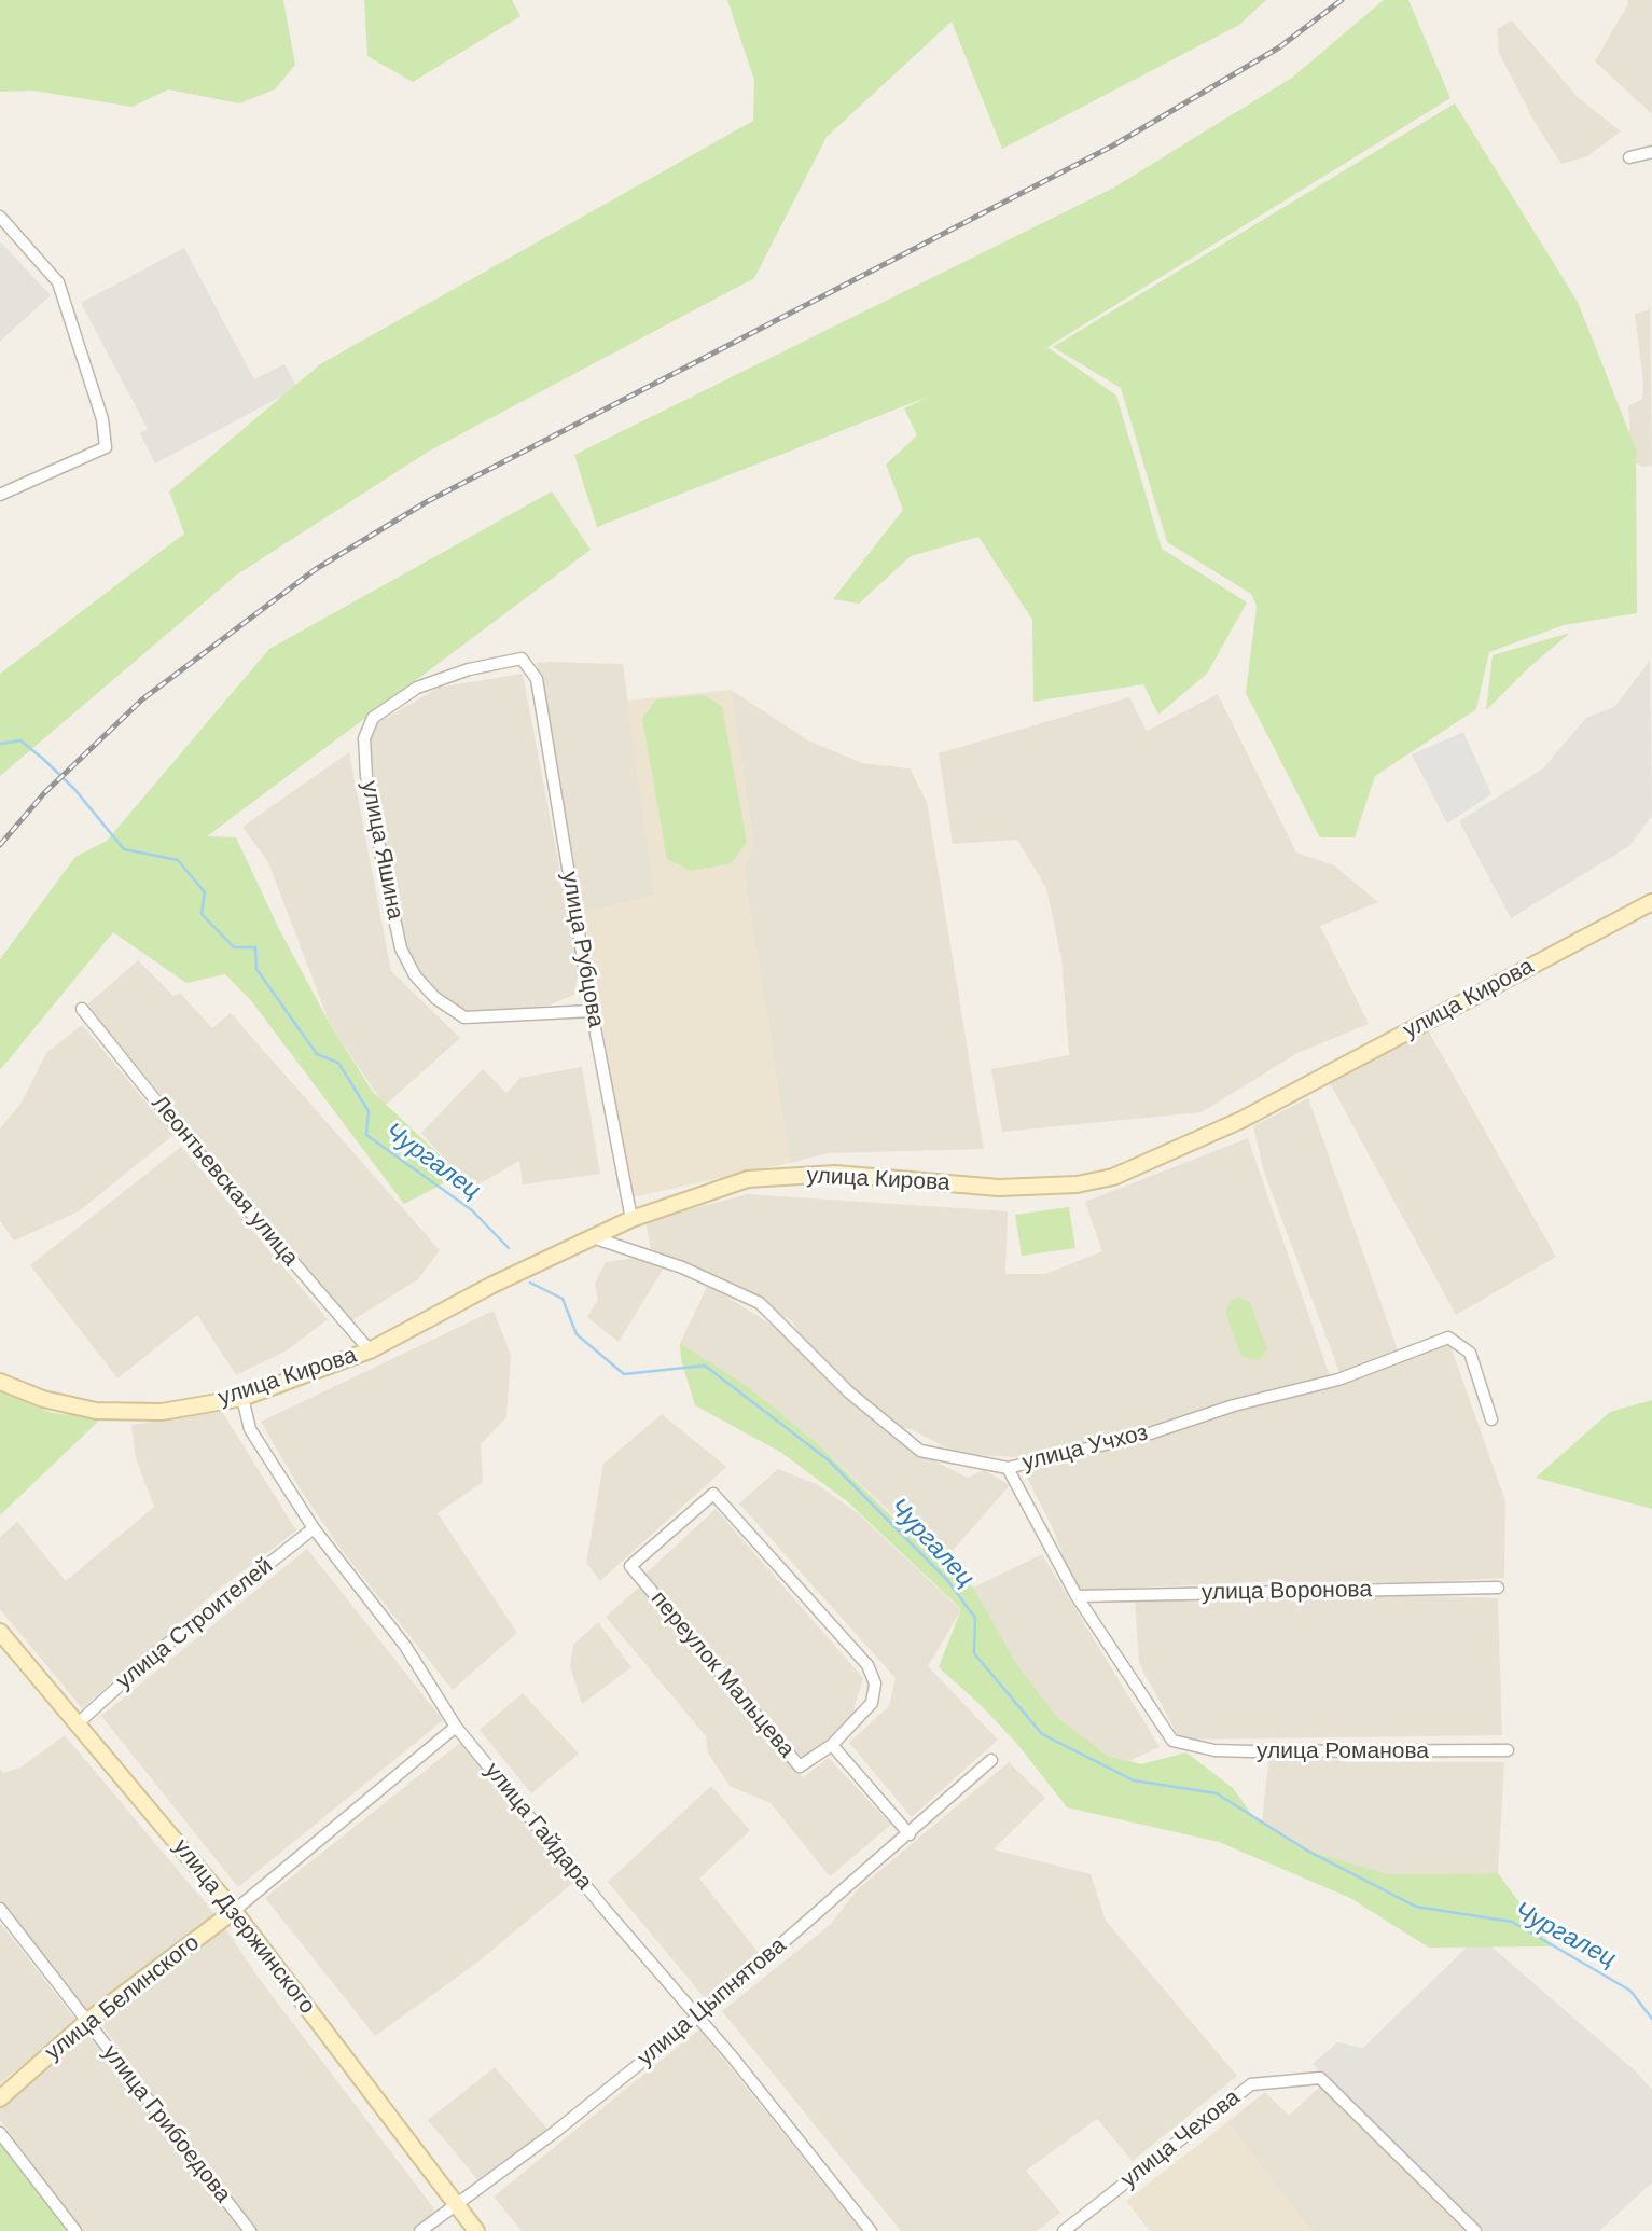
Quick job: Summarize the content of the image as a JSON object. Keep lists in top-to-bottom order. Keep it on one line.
{"streets":{"main road":["улица Кирова","улица Дзержинского","улица Белинского"],"street":["улица Яшина","улица Рубцова","Леонтьевская улица","улица Учхоз","улица Воронова","улица Строителей","переулок Мальцева","улица Романова","улица Гайдара","улица Цыпнятова","улица Грибоедова","улица Чехова"]},"crossings":[["улица Яшина","улица Рубцова"],["улица Рубцова","улица Кирова"],["улица Кирова","Леонтьевская улица"],["улица Кирова","улица Учхоз"],["улица Кирова","улица Гайдара"],["улица Воронова","улица Романова"],["улица Строителей","улица Гайдара"],["улица Строителей","улица Дзержинского"],["переулок Мальцева","улица Цыпнятова"],["улица Гайдара","улица Белинского"],["улица Гайдара","улица Цыпнятова"],["улица Дзержинского","улица Белинского"],["улица Дзержинского","улица Цыпнятова"],["улица Белинского","улица Грибоедова"]],"water":["Чургалец"]}
